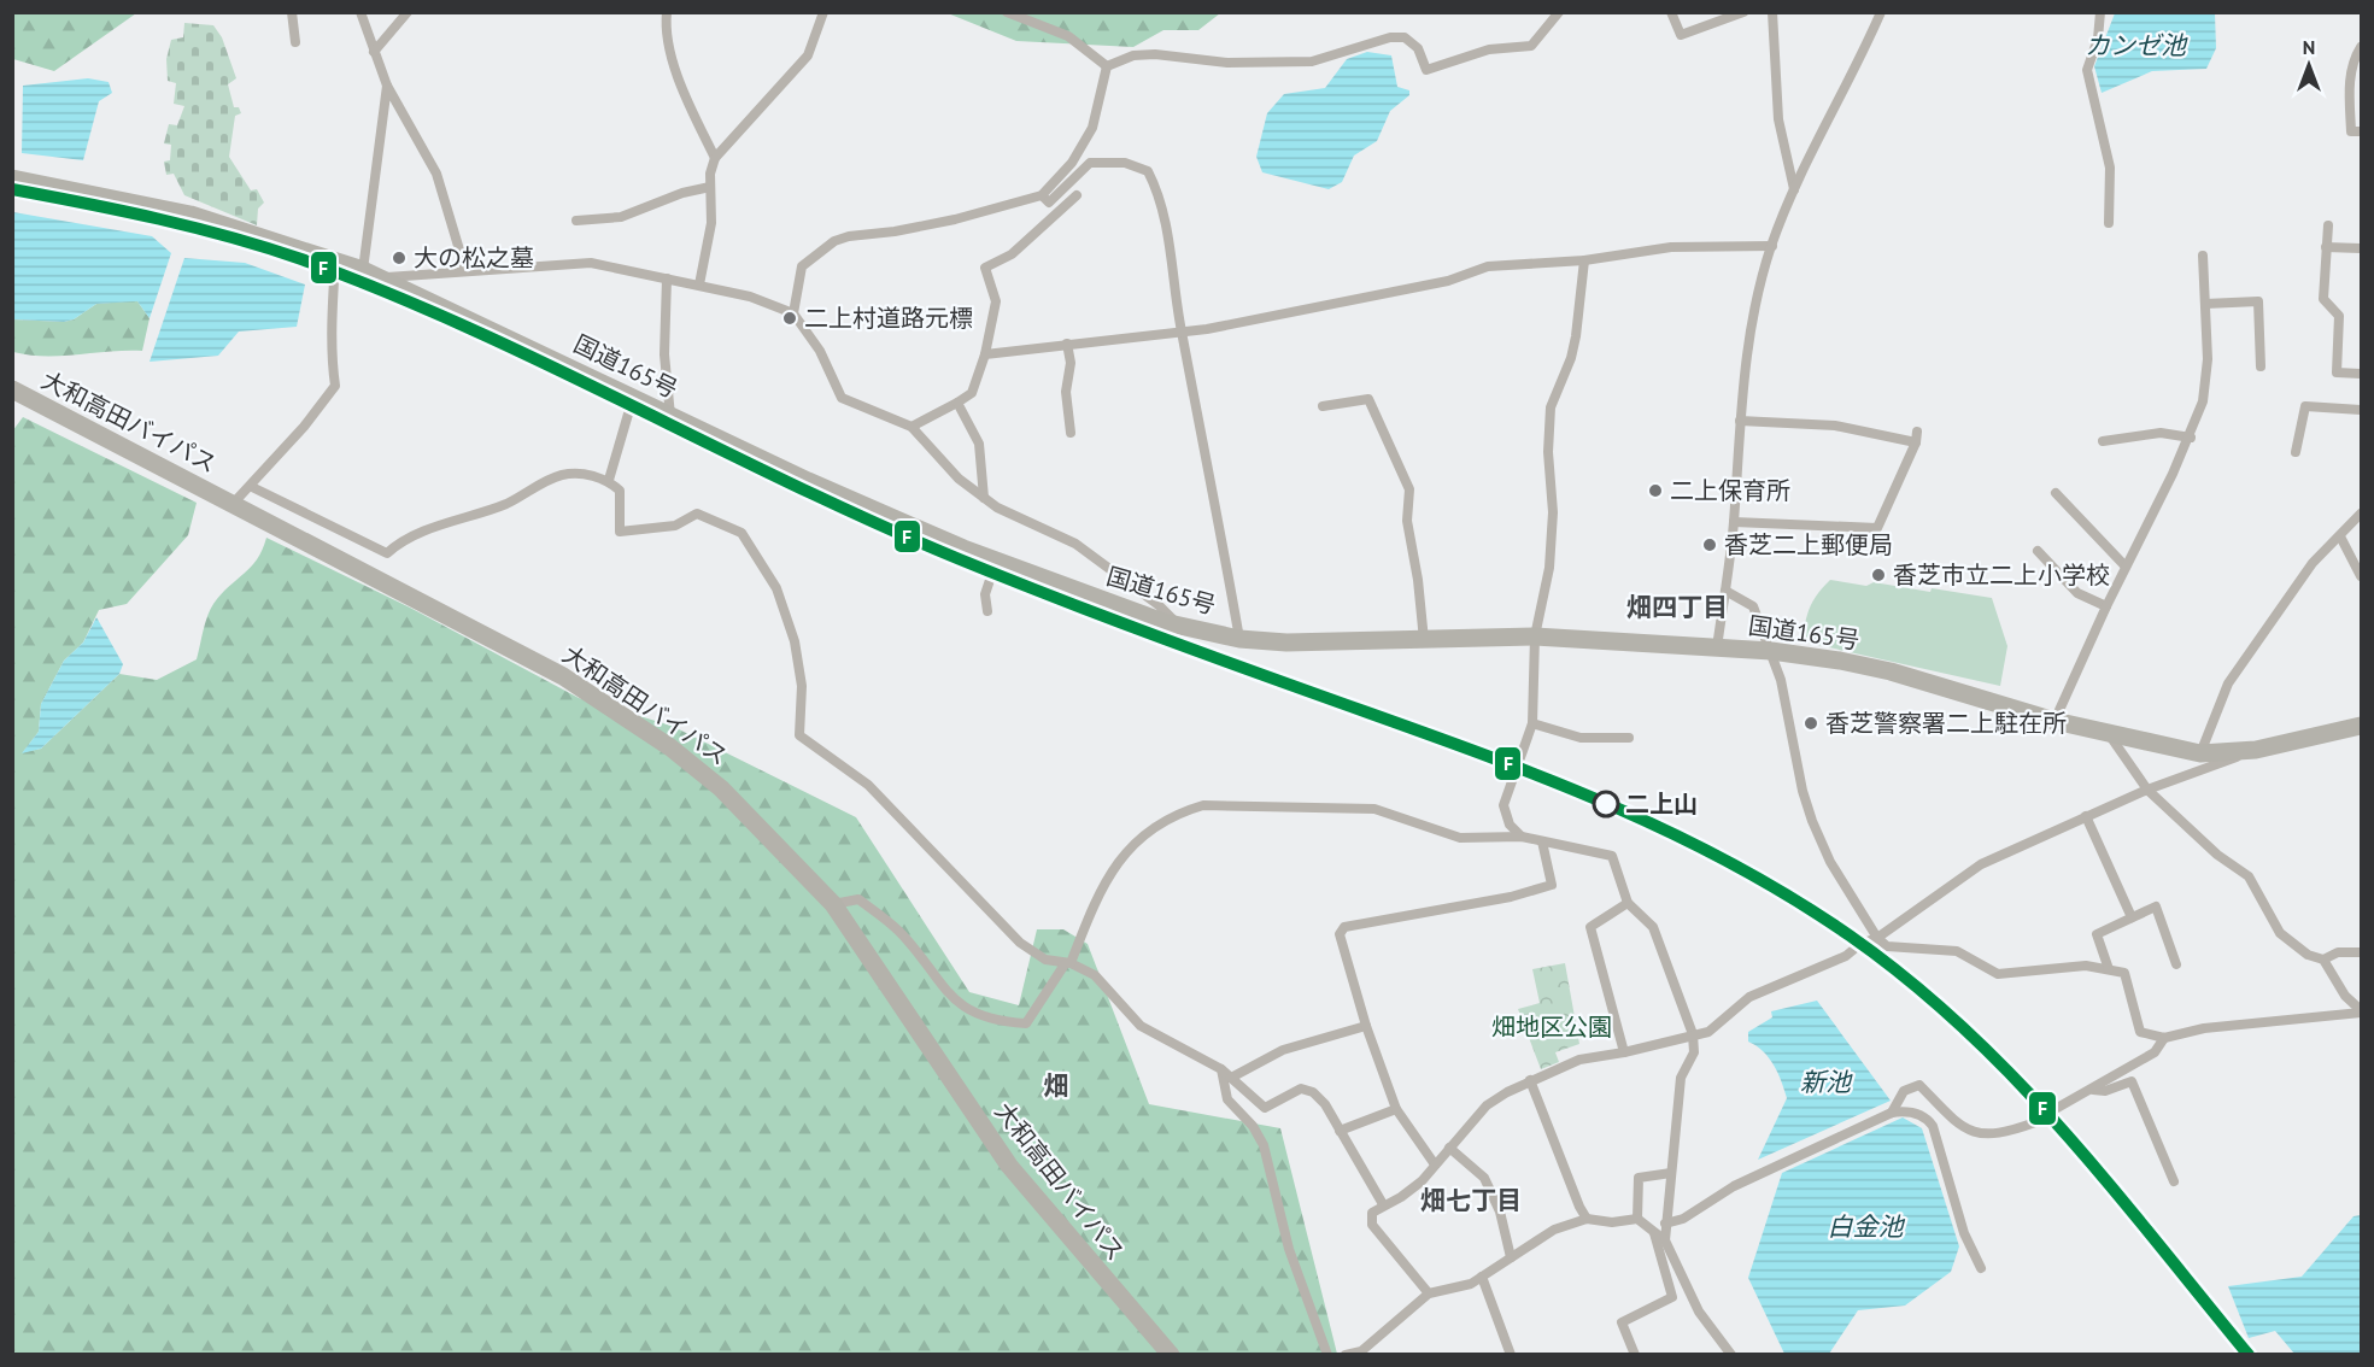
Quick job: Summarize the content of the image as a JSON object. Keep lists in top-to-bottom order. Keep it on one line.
{"streets":{"highway":["国道165号","大和高田バイパス"]},"districts":["畑四丁目","畑","畑七丁目"],"water":["カンゼ池","新池","白金池"],"parks":["畑地区公園"],"places":["大の松之墓","二上村道路元標","二上保育所","香芝二上郵便局","香芝市立二上小学校","香芝警察署二上駐在所","二上山"],"lines":["transit line F"],"north":"top"}
